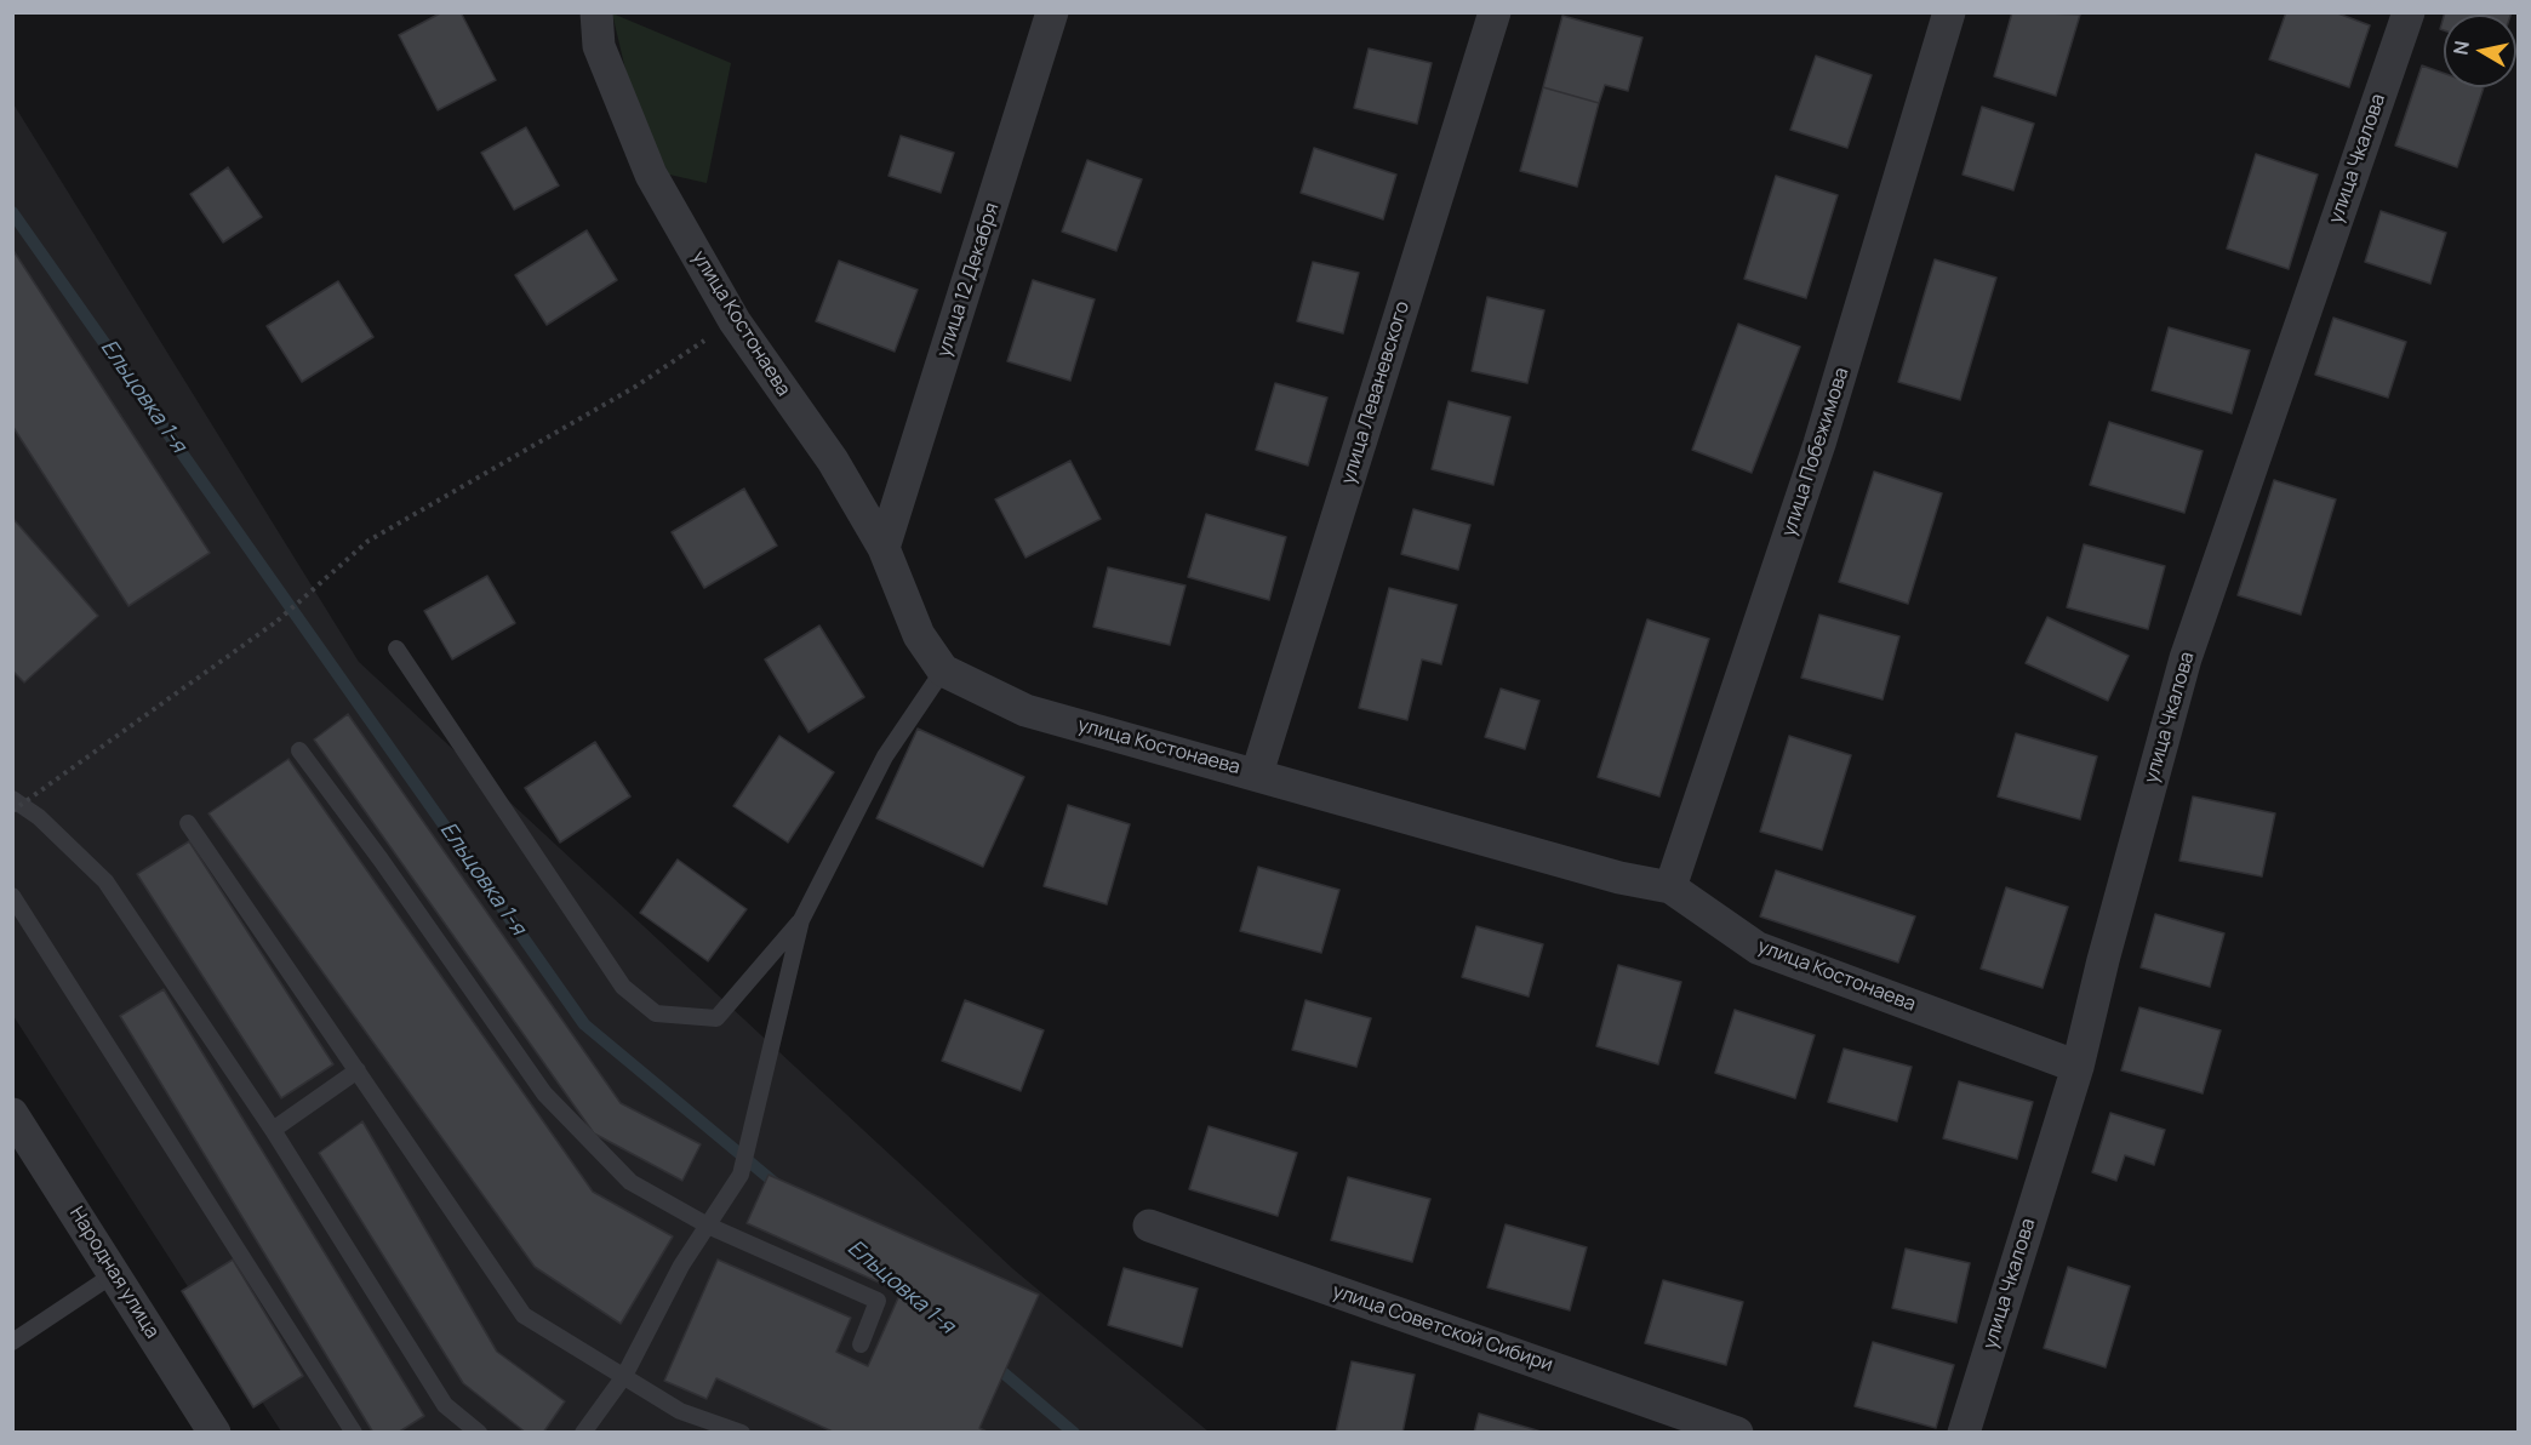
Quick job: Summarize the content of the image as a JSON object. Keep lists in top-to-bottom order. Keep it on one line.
{"streets":{"street":["улица Чкалова","улица 12 Декабря","улица Костонаева","улица Леваневского","улица Побежимова","Народная улица","улица Советской Сибири"]},"crossings":[["улица Чкалова","улица Костонаева"],["улица 12 Декабря","улица Костонаева"],["улица Костонаева","улица Леваневского"],["улица Костонаева","улица Побежимова"]],"water":["Ельцовка 1-я"],"north":"left"}
